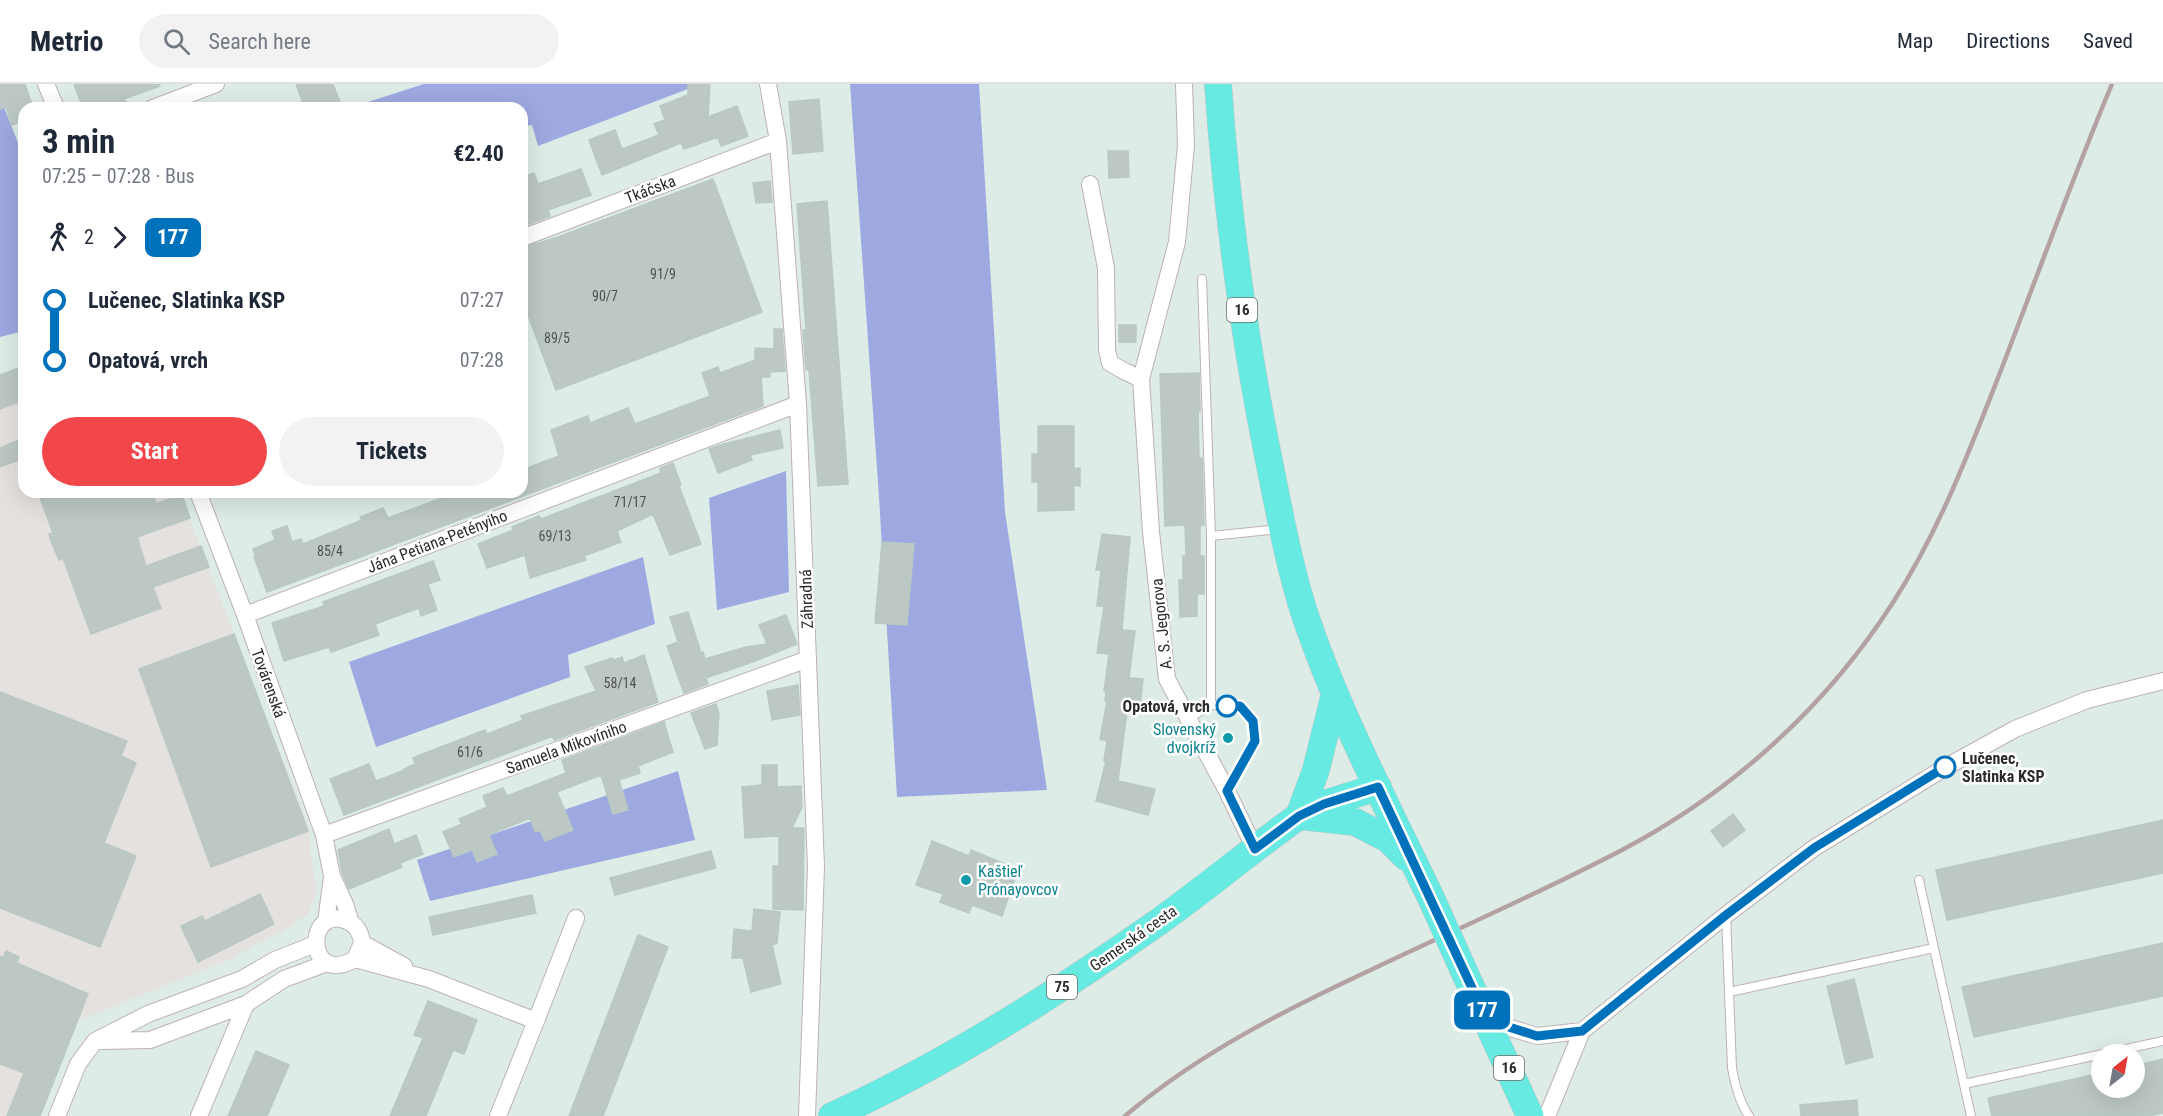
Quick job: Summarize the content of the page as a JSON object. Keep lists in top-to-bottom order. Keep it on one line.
{"streets":{"main road":["16","Gemerská cesta","75"],"street":["Tkáčska","Jána Petiana-Petényiho","Záhradná","A. S. Jegorova","Továrenská","Samuela Mikovíniho"]},"crossings":[["Tkáčska","Záhradná"],["16","75"],["Jána Petiana-Petényiho","Záhradná"],["Jána Petiana-Petényiho","Továrenská"],["Záhradná","Samuela Mikovíniho"],["A. S. Jegorova","Gemerská cesta"],["Továrenská","Samuela Mikovíniho"],["Gemerská cesta","75"]],"places":["Opatová, vrch","Slovenský dvojkríž","Lučenec, Slatinka KSP","Kaštieľ Prónayovcov"],"lines":["bus line 177"],"house_numbers":["91/9","90/7","89/5","71/17","69/13","85/4","58/14","61/6"],"north":"top right","page":{"header":"Metrio","search":"Search here","nav":["Map","Directions","Saved"],"on_map":"177","heading":["3 min","07:25 – 07:28 · Bus","€2.40"],"legs":["2","177"],"list":[{"name":"Lučenec, Slatinka KSP","value":"07:27"},{"name":"Opatová, vrch","value":"07:28"}],"buttons":["Start","Tickets"]}}
